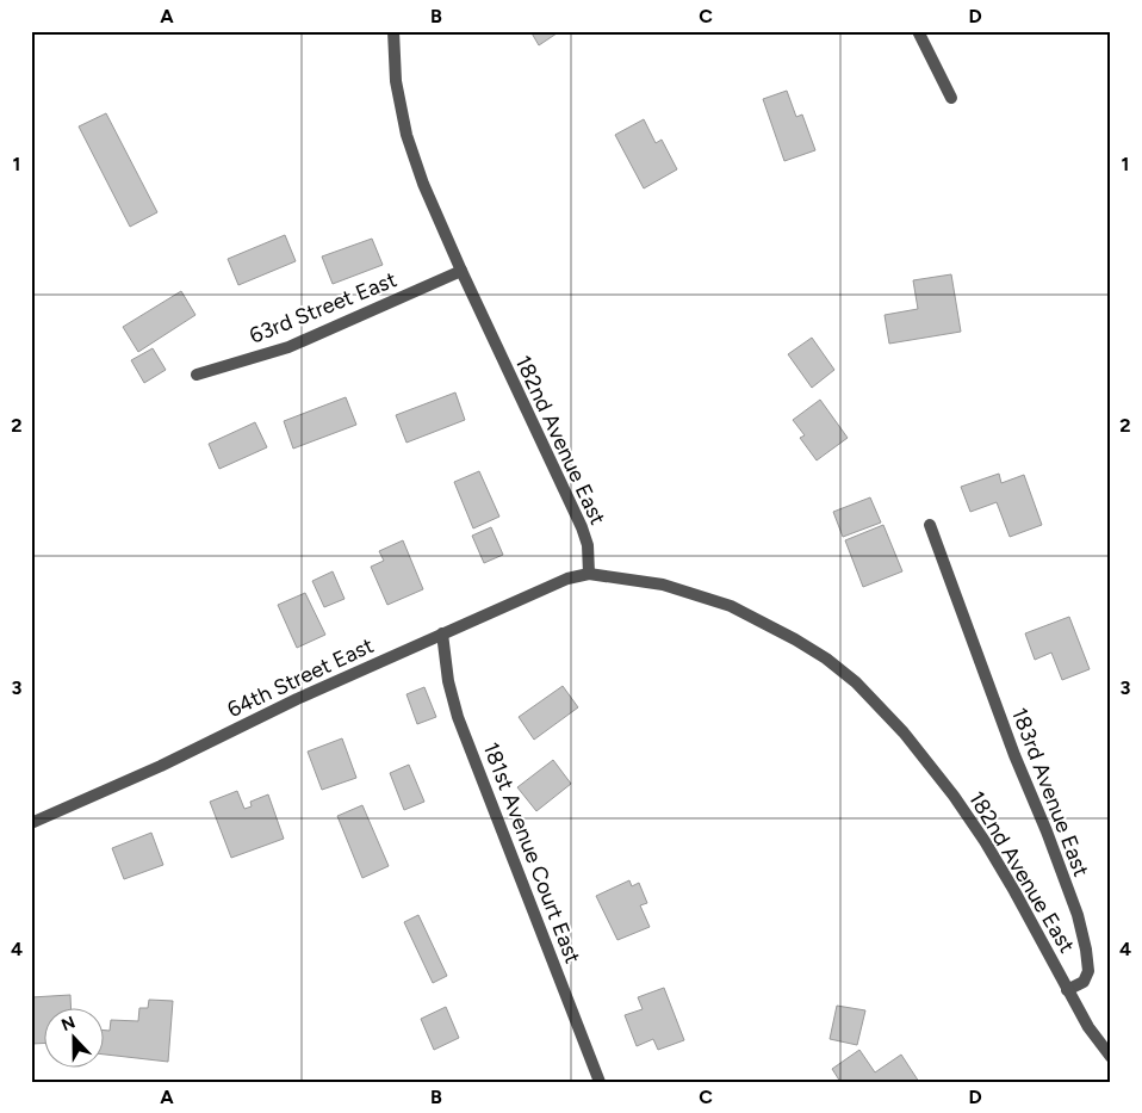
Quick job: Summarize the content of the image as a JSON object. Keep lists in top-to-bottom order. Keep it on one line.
{"streets":{"street":["63rd Street East","182nd Avenue East","64th Street East","183rd Avenue East","181st Avenue Court East"]},"crossings":[["63rd Street East","182nd Avenue East"],["182nd Avenue East","64th Street East"],["182nd Avenue East","183rd Avenue East"],["64th Street East","181st Avenue Court East"]],"north":"top","grid":{"columns":["A","B","C","D"],"rows":["1","2","3","4"]}}
